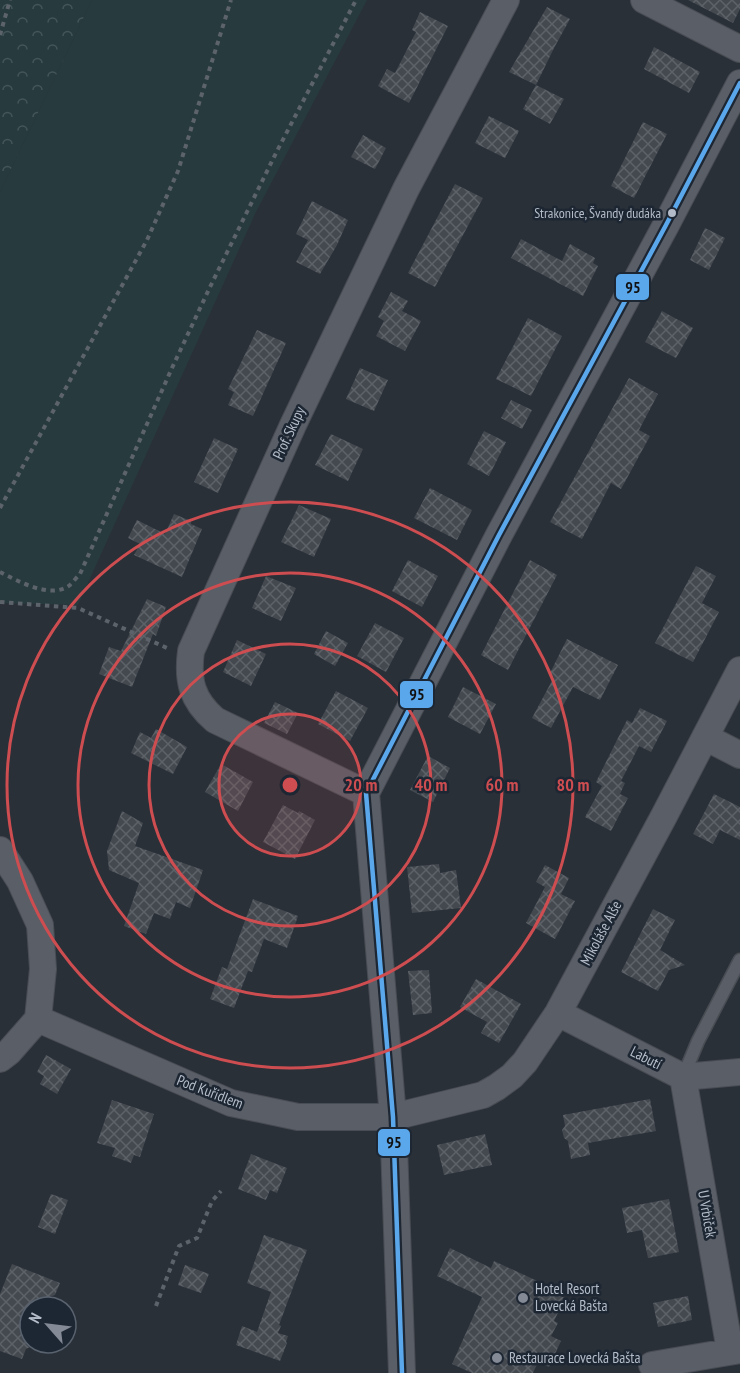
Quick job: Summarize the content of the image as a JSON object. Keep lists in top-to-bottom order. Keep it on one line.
{"streets":{"street":["Prof. Skupy","Mikoláše Alše","Labutí","Pod Kuřidlem","U Vrbiček"]},"crossings":[["Mikoláše Alše","Labutí"],["Mikoláše Alše","Pod Kuřidlem"],["Labutí","U Vrbiček"]],"places":["Strakonice, Švandy dudáka","Hotel Resort Lovecká Bašta","Restaurace Lovecká Bašta"],"lines":["transit line 95"],"north":"top left","rings":["20 m","40 m","60 m","80 m"]}
